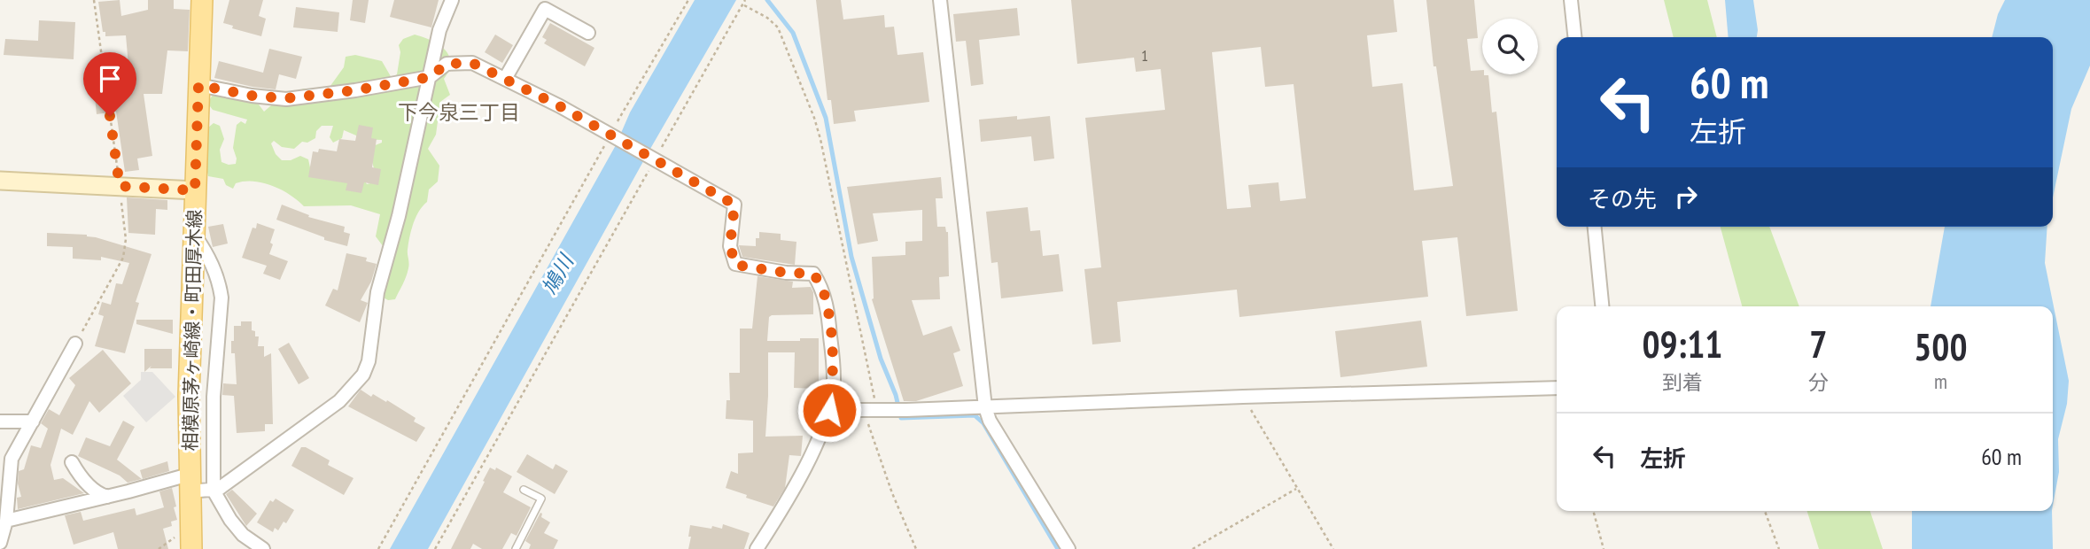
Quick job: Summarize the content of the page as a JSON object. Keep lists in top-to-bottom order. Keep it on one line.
{"streets":{"main road":["相模原茅ヶ崎線・町田厚木線"]},"districts":["下今泉三丁目"],"water":["鳩川"],"house_numbers":["1"],"page":{"turn":["60 m","左折"],"then":"その先","eta":["09:11","到着","7","分","500","m"],"list":[{"name":"左折","value":"60 m"}]}}
